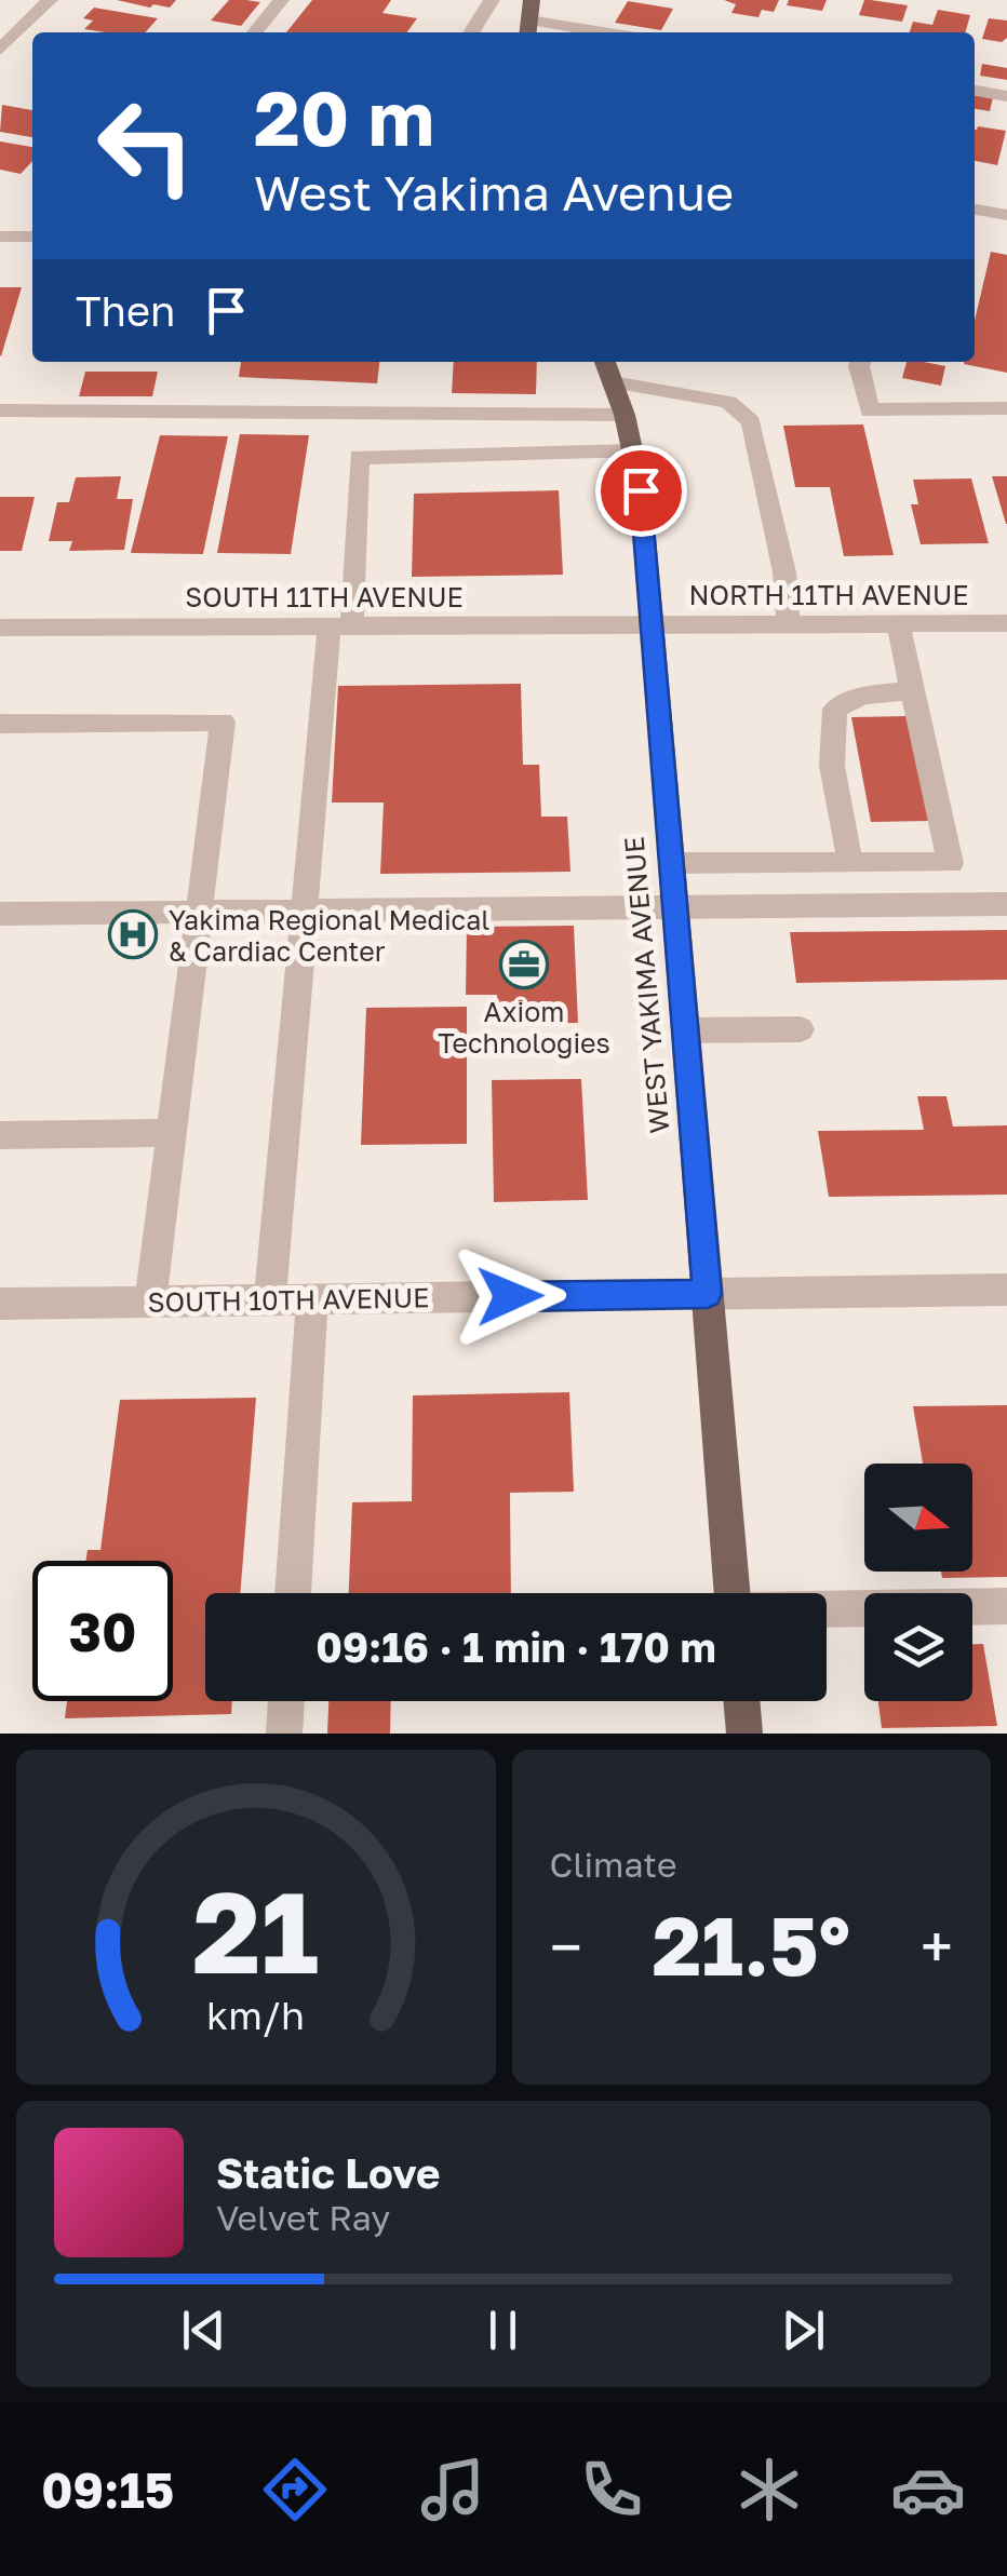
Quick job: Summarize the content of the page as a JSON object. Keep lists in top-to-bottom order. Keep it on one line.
{"streets":{"main road":["WEST YAKIMA AVENUE"],"street":["NORTH 11TH AVENUE","SOUTH 11TH AVENUE","SOUTH 10TH AVENUE"]},"crossings":[["NORTH 11TH AVENUE","SOUTH 11TH AVENUE"],["NORTH 11TH AVENUE","WEST YAKIMA AVENUE"],["SOUTH 11TH AVENUE","WEST YAKIMA AVENUE"],["WEST YAKIMA AVENUE","SOUTH 10TH AVENUE"]],"places":{"hospital":["Yakima Regional Medical & Cardiac Center"],"office":["Axiom Technologies"]},"north":"right","page":{"turn":["20 m","West Yakima Avenue"],"then":"Then","limit":"30","trip":"09:16 · 1 min · 170 m","tile":"Climate","heat":["−","21.5°","+"],"song":["Static Love","Velvet Ray"],"tabs":"09:15","gauge":["21","km/h"]}}
